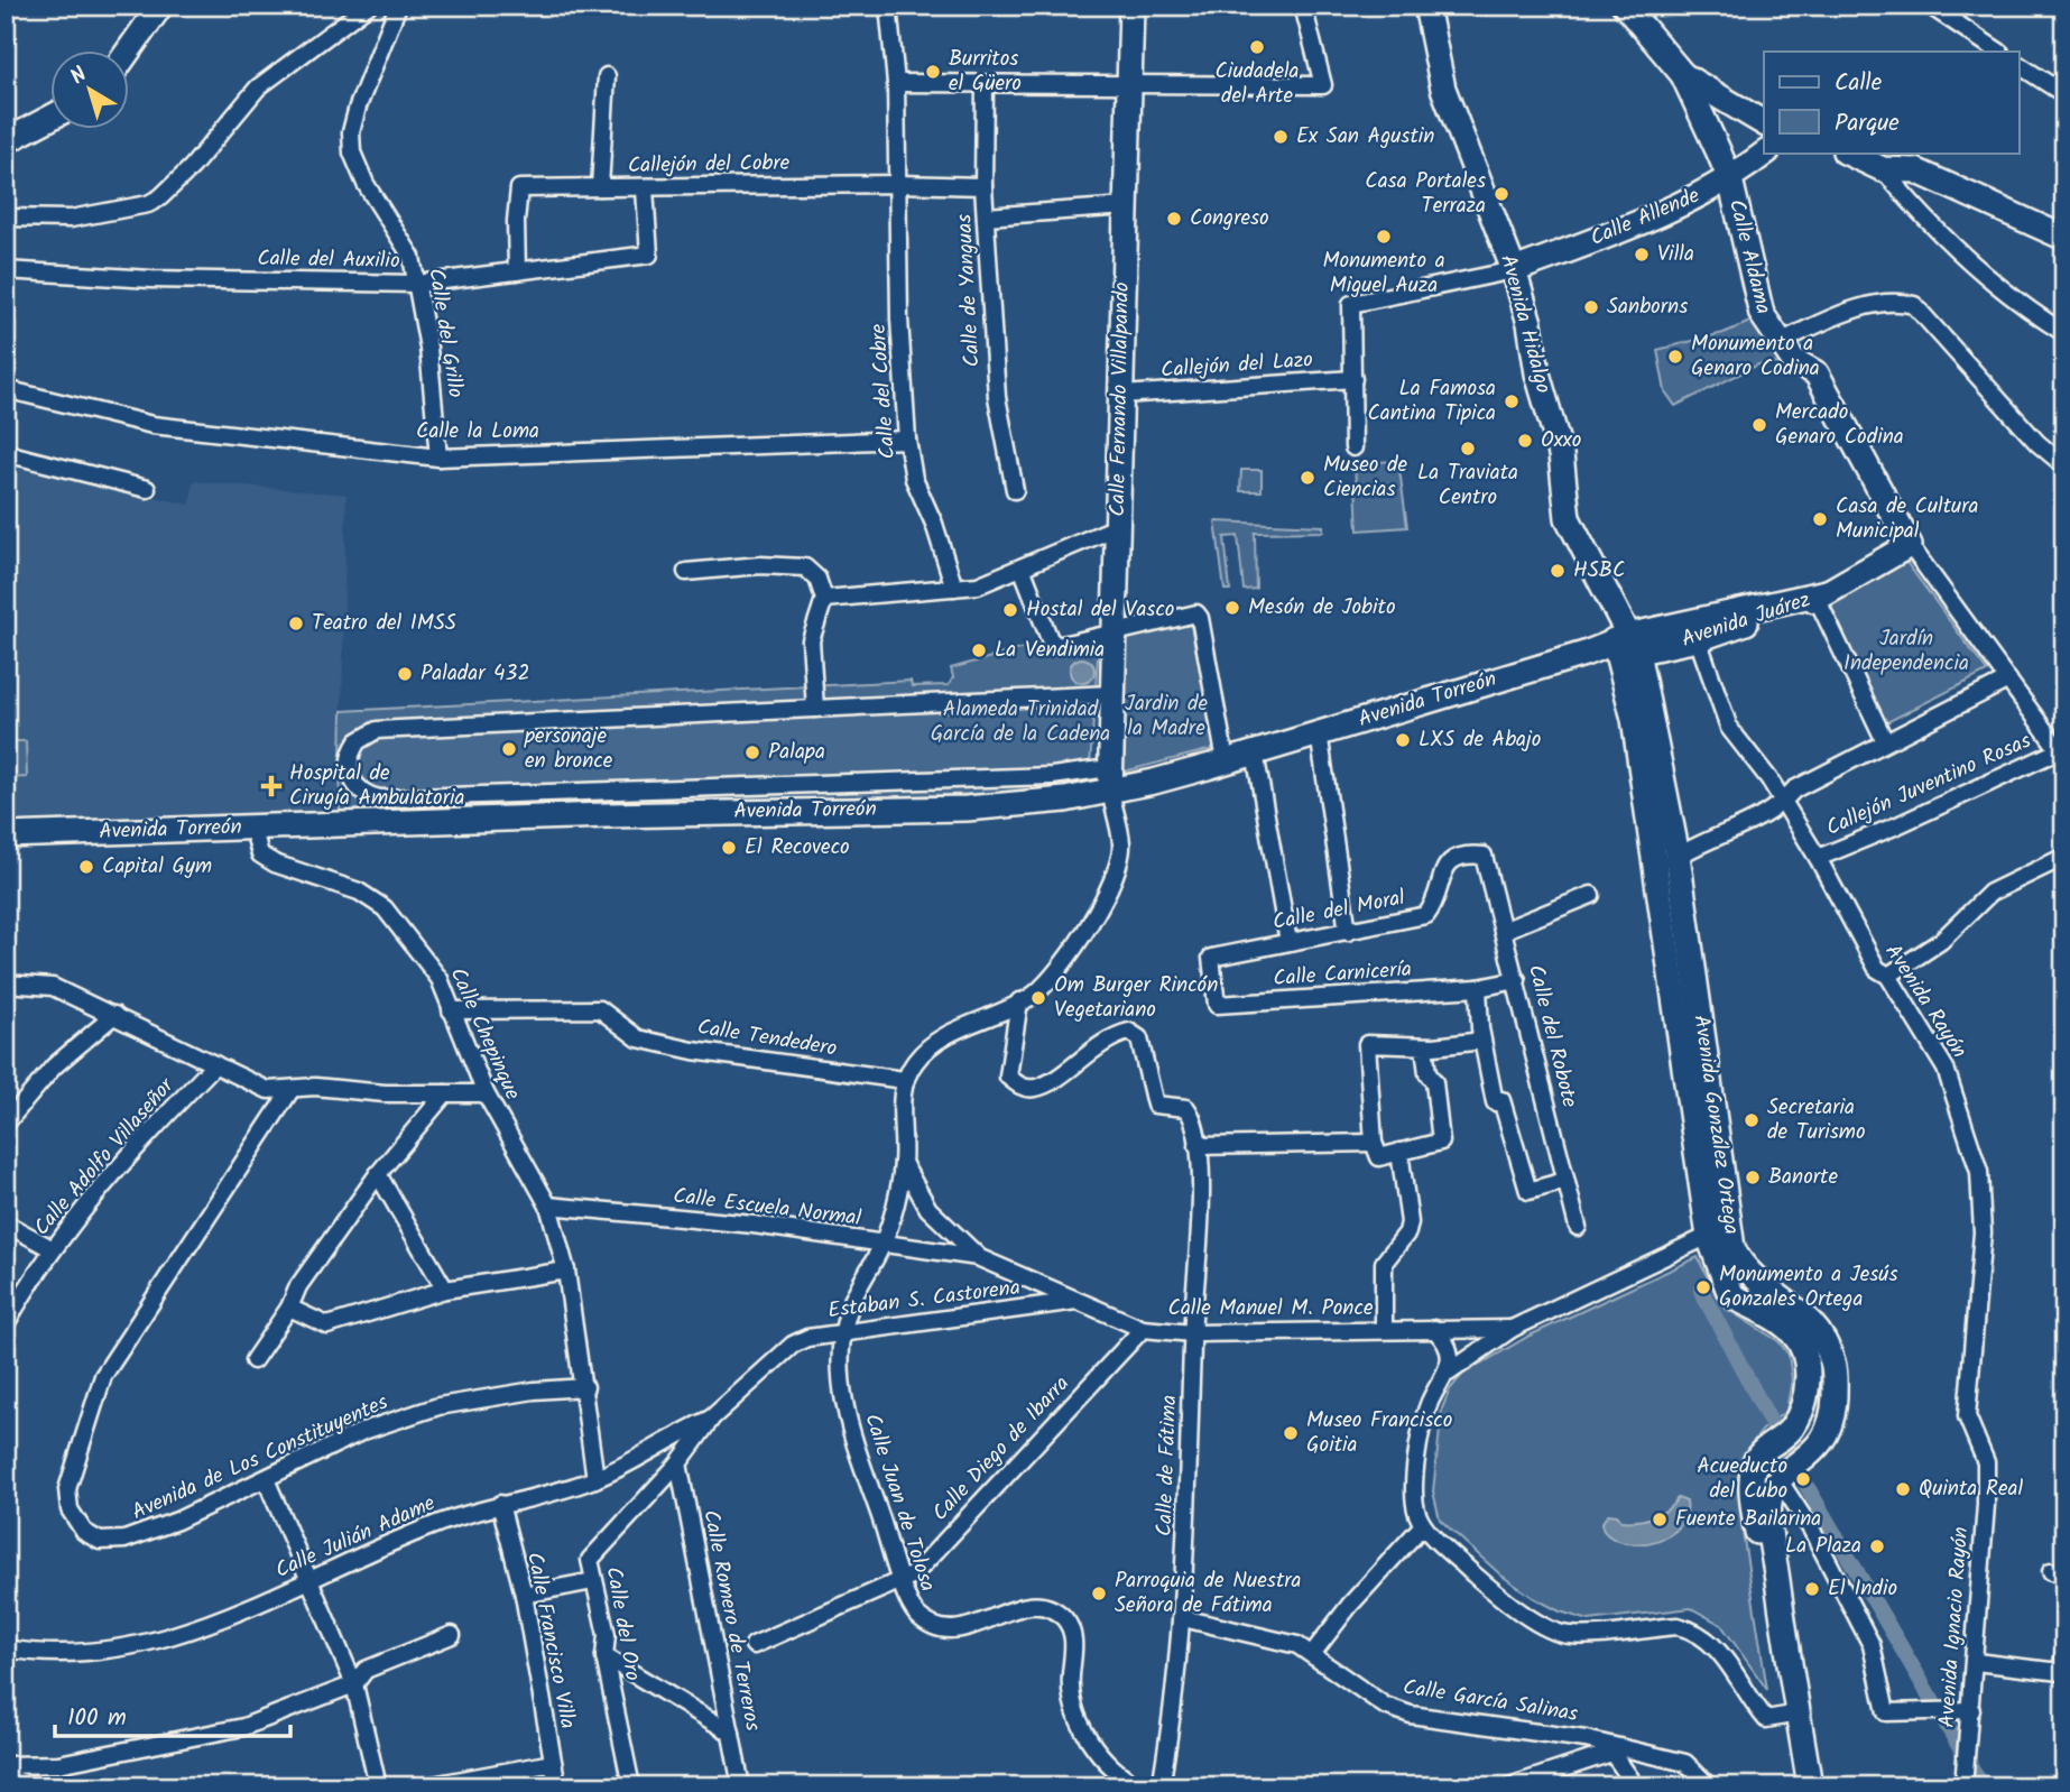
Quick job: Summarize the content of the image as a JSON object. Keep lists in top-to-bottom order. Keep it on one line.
{"streets":{"street":["Callejón del Cobre","Calle Allende","Calle Aldama","Calle del Auxilio","Calle de Yanguas","Avenida Hidalgo","Calle del Grillo","Callejón del Lazo","Calle del Cobre","Calle Fernando Villalpando","Calle la Loma","Avenida Juárez","Avenida Torreón","Callejón Juventino Rosas","Calle del Moral","Calle Carnicería","Avenida Rayón","Calle Chepinque","Calle del Robote","Calle Tendedero","Avenida González Ortega","Calle Adolfo Villaseñor","Calle Escuela Normal","Estaban S. Castorena","Calle Manuel M. Ponce","Calle Diego de Ibarra","Avenida de Los Constituyentes","Calle de Fátima","Calle Juan de Tolosa","Calle Julián Adame","Calle Romero de Terreros","Calle del Oro","Avenida Ignacio Rayón","Calle Francisco Villa","Calle García Salinas"]},"crossings":[["Callejón del Cobre","Calle del Auxilio"],["Callejón del Cobre","Calle de Yanguas"],["Callejón del Cobre","Calle del Cobre"],["Calle Allende","Calle Aldama"],["Calle Allende","Avenida Hidalgo"],["Calle Aldama","Avenida Juárez"],["Calle del Auxilio","Calle del Grillo"],["Avenida Hidalgo","Avenida Juárez"],["Avenida Hidalgo","Avenida Torreón"],["Avenida Hidalgo","Avenida González Ortega"],["Calle del Grillo","Calle la Loma"],["Callejón del Lazo","Calle Fernando Villalpando"],["Calle del Cobre","Calle la Loma"],["Calle Fernando Villalpando","Avenida Torreón"],["Avenida Juárez","Avenida Torreón"],["Avenida Juárez","Avenida Rayón"],["Avenida Juárez","Avenida González Ortega"],["Avenida Torreón","Calle Chepinque"],["Avenida Torreón","Avenida González Ortega"],["Callejón Juventino Rosas","Avenida Rayón"],["Calle del Moral","Calle Carnicería"],["Calle del Moral","Calle del Robote"],["Calle Carnicería","Calle del Robote"],["Avenida Rayón","Avenida Ignacio Rayón"],["Calle Chepinque","Calle Tendedero"],["Calle Chepinque","Calle Escuela Normal"],["Calle Escuela Normal","Calle Manuel M. Ponce"],["Calle Escuela Normal","Calle Juan de Tolosa"],["Estaban S. Castorena","Calle Manuel M. Ponce"],["Estaban S. Castorena","Calle Juan de Tolosa"],["Estaban S. Castorena","Calle Julián Adame"],["Estaban S. Castorena","Calle del Oro"],["Calle Manuel M. Ponce","Calle Diego de Ibarra"],["Calle Manuel M. Ponce","Calle de Fátima"],["Calle Manuel M. Ponce","Calle Juan de Tolosa"],["Calle Diego de Ibarra","Calle Juan de Tolosa"],["Calle de Fátima","Calle García Salinas"],["Calle Julián Adame","Calle del Oro"],["Calle Julián Adame","Calle Francisco Villa"],["Calle Romero de Terreros","Calle del Oro"]],"parks":["Jardín Independencia","Jardin de la Madre","Alameda Trinidad García de la Cadena"],"places":{"other":["Ciudadela del Arte","Burritos el Güero","Ex San Agustin","Casa Portales Terraza","Congreso","Monumento a Miguel Auza","Villa","Sanborns","Monumento a Genaro Codina","La Famosa Cantina Tipica","Mercado Genaro Codina","Oxxo","La Traviata Centro","Museo de Ciencias","Casa de Cultura Municipal","HSBC","Mesón de Jobito","Hostal del Vasco","Teatro del IMSS","La Vendimia","Paladar 432","LXS de Abajo","personaje en bronce","Palapa","El Recoveco","Capital Gym","Om Burger Rincón Vegetariano","Secretaria de Turismo","Banorte","Monumento a Jesús Gonzales Ortega","Museo Francisco Goitia","Acueducto del Cubo","Quinta Real","Fuente Bailarina","La Plaza","El Indio","Parroquia de Nuestra Señora de Fátima"],"health":["Hospital de Cirugía Ambulatoria"]},"legend":["Calle","Parque"],"scale_bar":"100 m","north":"top left"}
